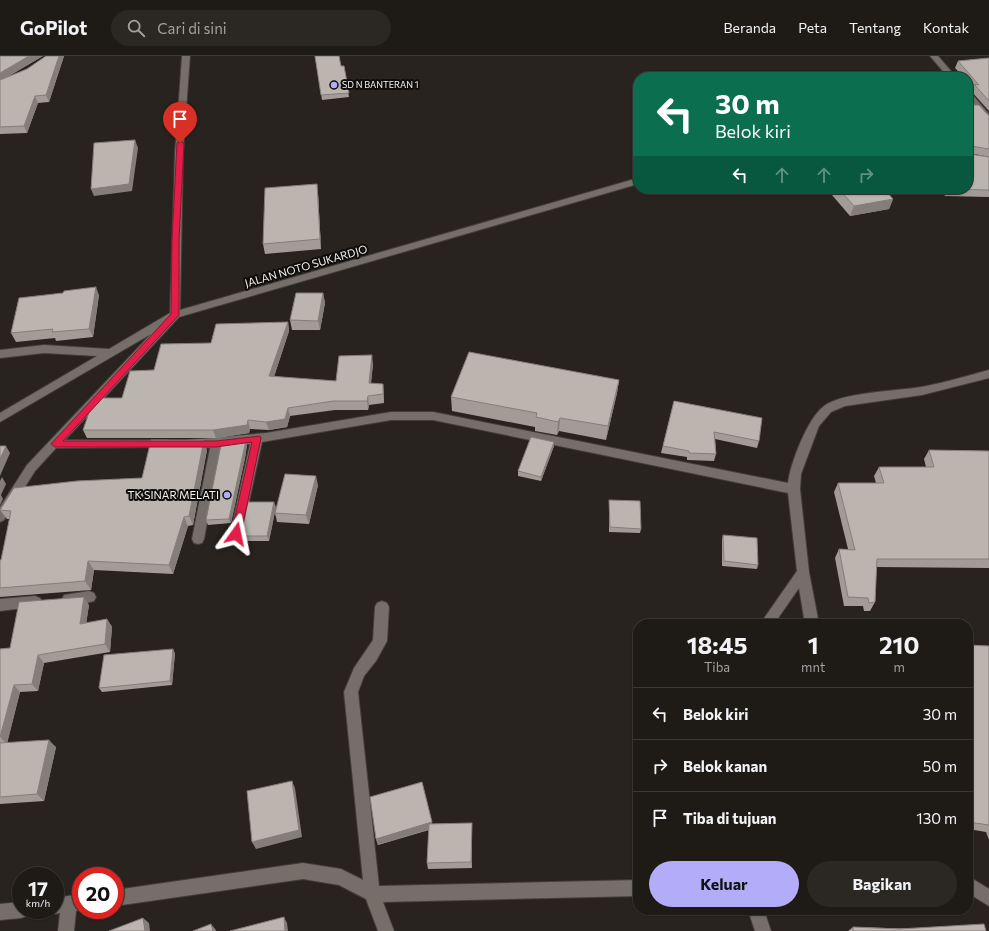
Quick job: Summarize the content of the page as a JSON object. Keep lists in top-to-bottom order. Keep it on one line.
{"streets":{"street":["JALAN NOTO SUKARDJO"]},"places":["SD N BANTERAN 1","TK SINAR MELATI"],"page":{"header":"GoPilot","search":"Cari di sini","nav":["Beranda","Peta","Tentang","Kontak"],"turn":["30 m","Belok kiri"],"eta":["18:45","Tiba","1","mnt","210","m"],"list":[{"name":"Belok kiri","value":"30 m"},{"name":"Belok kanan","value":"50 m"},{"name":"Tiba di tujuan","value":"130 m"}],"buttons":["Keluar","Bagikan"],"speed":"17 km/h","limit":"20"}}
